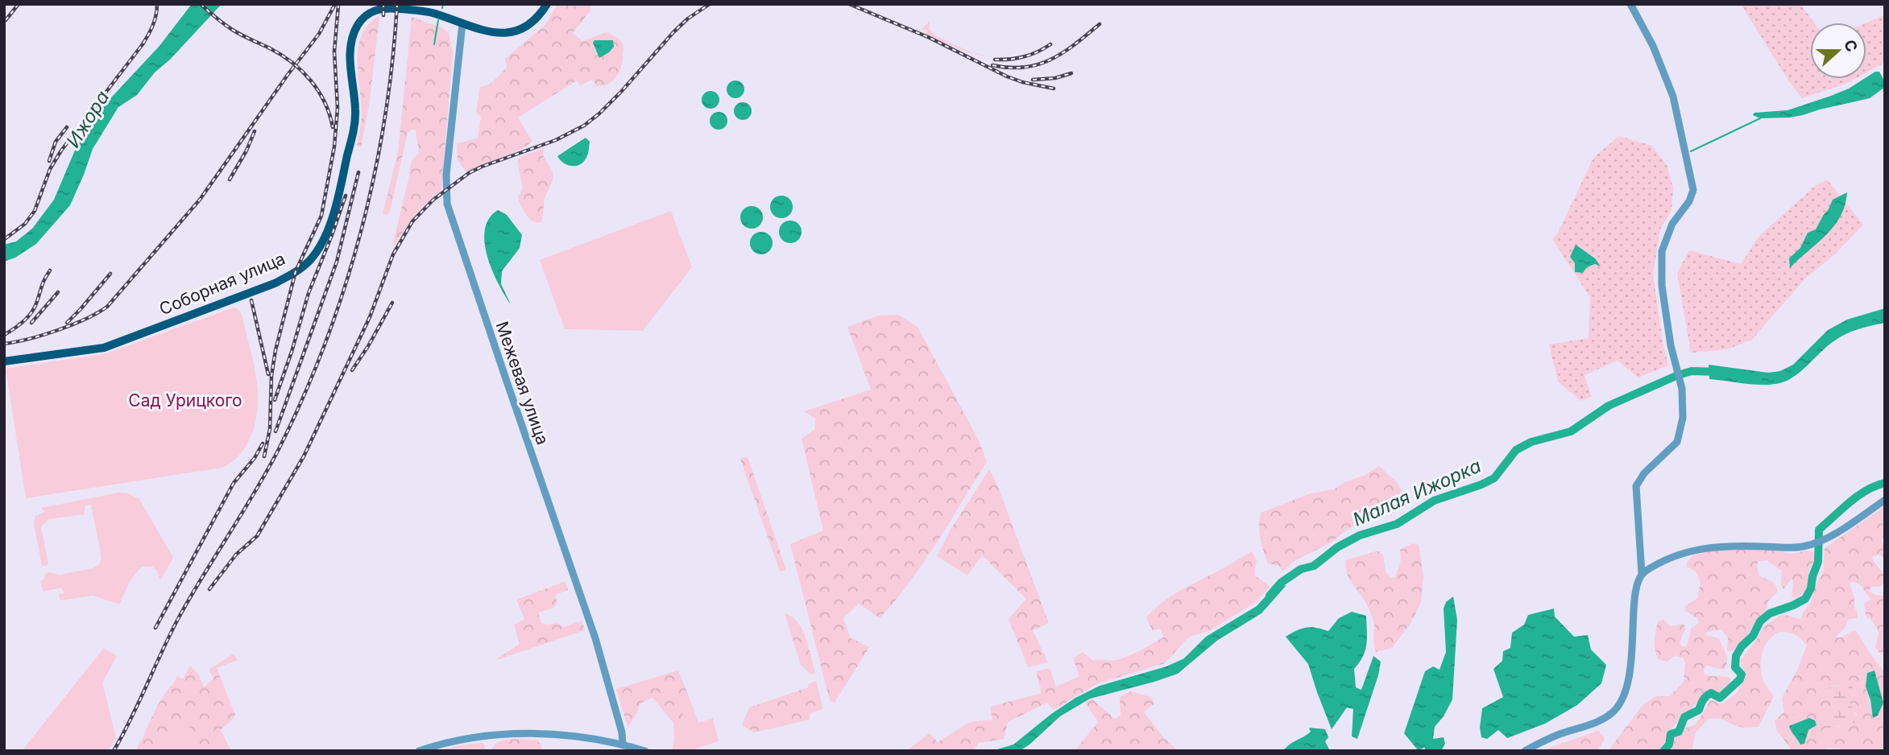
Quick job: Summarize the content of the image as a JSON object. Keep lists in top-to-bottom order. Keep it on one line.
{"streets":{"main road":["Соборная улица"],"street":["Межевая улица"]},"crossings":[["Соборная улица","Межевая улица"]],"water":["Ижора","Малая Ижорка"],"parks":["Сад Урицкого"],"north":"right"}
